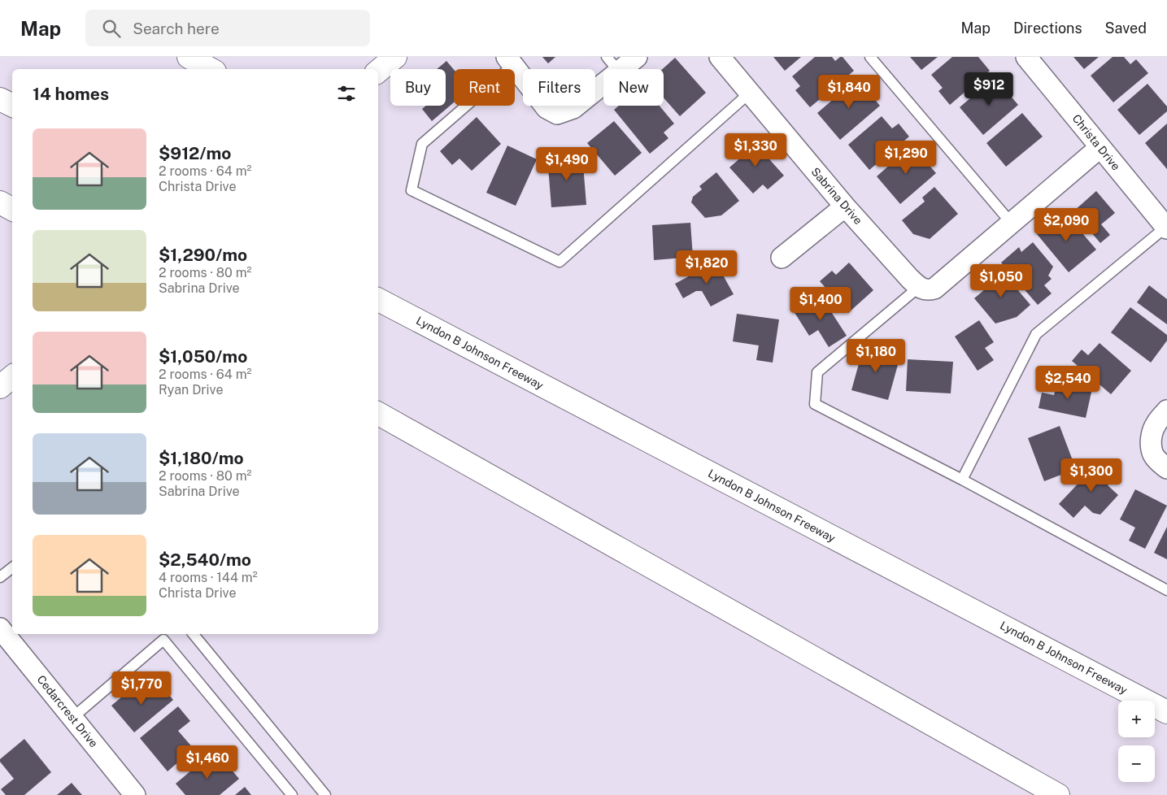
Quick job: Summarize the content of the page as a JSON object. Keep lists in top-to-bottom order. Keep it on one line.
{"streets":{"main road":["Lyndon B Johnson Freeway"],"street":["Christa Drive","Sabrina Drive","Cedarcrest Drive"]},"page":{"header":"Map","search":"Search here","nav":["Map","Directions","Saved"],"chip":["Buy","Rent","Filters","New"],"heading":"14 homes","price":["$912","$1,840","$1,330","$1,290","$1,490","$2,090","$1,820","$1,050","$1,400","$1,180","$2,540","$1,300","$1,770","$1,460"],"list":[{"name":"$912/mo","note":"2 rooms · 64 m² · Christa Drive"},{"name":"$1,290/mo","note":"2 rooms · 80 m² · Sabrina Drive"},{"name":"$1,050/mo","note":"2 rooms · 64 m² · Ryan Drive"},{"name":"$1,180/mo","note":"2 rooms · 80 m² · Sabrina Drive"},{"name":"$2,540/mo","note":"4 rooms · 144 m² · Christa Drive"}],"map_buttons":["+","−"]}}
